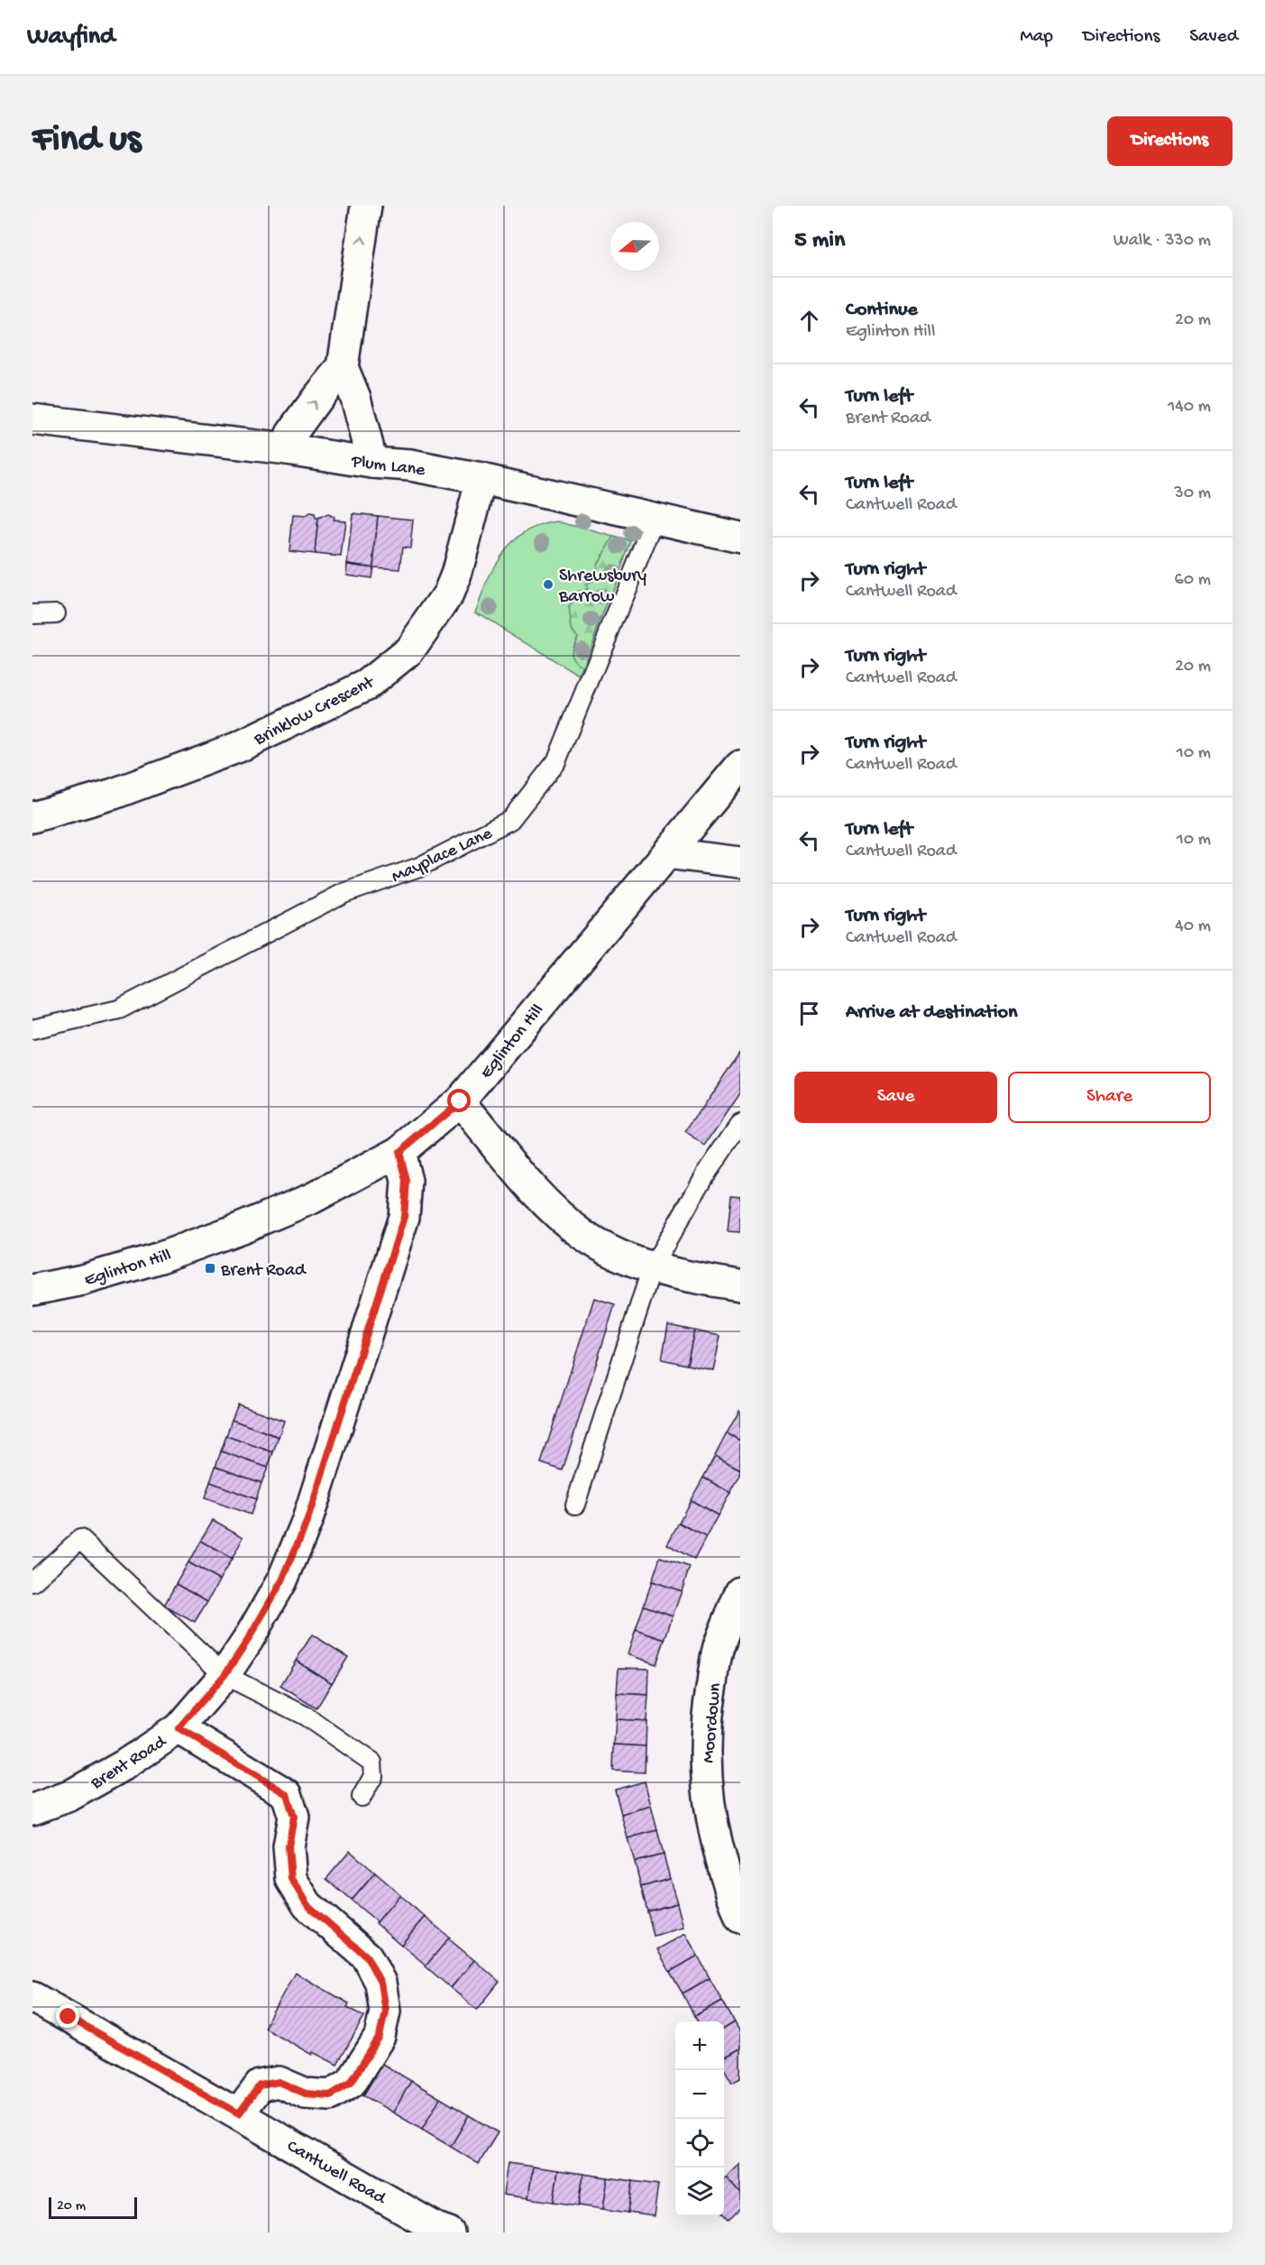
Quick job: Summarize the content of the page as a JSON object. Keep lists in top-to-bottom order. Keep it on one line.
{"streets":{"street":["Plum Lane","Brinklow Crescent","Eglinton Hill","Moordown","Brent Road","Cantwell Road"],"lane":["Mayplace Lane"]},"crossings":[["Plum Lane","Brinklow Crescent"],["Plum Lane","Mayplace Lane"],["Eglinton Hill","Brent Road"]],"places":{"other":["Shrewsbury Barrow"],"transit":["Brent Road"]},"scale_bar":"20 m","north":"left","page":{"header":"Wayfind","nav":["Map","Directions","Saved"],"buttons":["Directions",["Save","Share"]],"title":"Find us","heading":["5 min","Walk · 330 m"],"list":[["Continue","Eglinton Hill","20 m"],["Turn left","Brent Road","140 m"],["Turn left","Cantwell Road","30 m"],["Turn right","Cantwell Road","60 m"],["Turn right","Cantwell Road","20 m"],["Turn right","Cantwell Road","10 m"],["Turn left","Cantwell Road","10 m"],["Turn right","Cantwell Road","40 m"],"Arrive at destination"],"map_buttons":["+","−"],"scale":"20 m"}}
